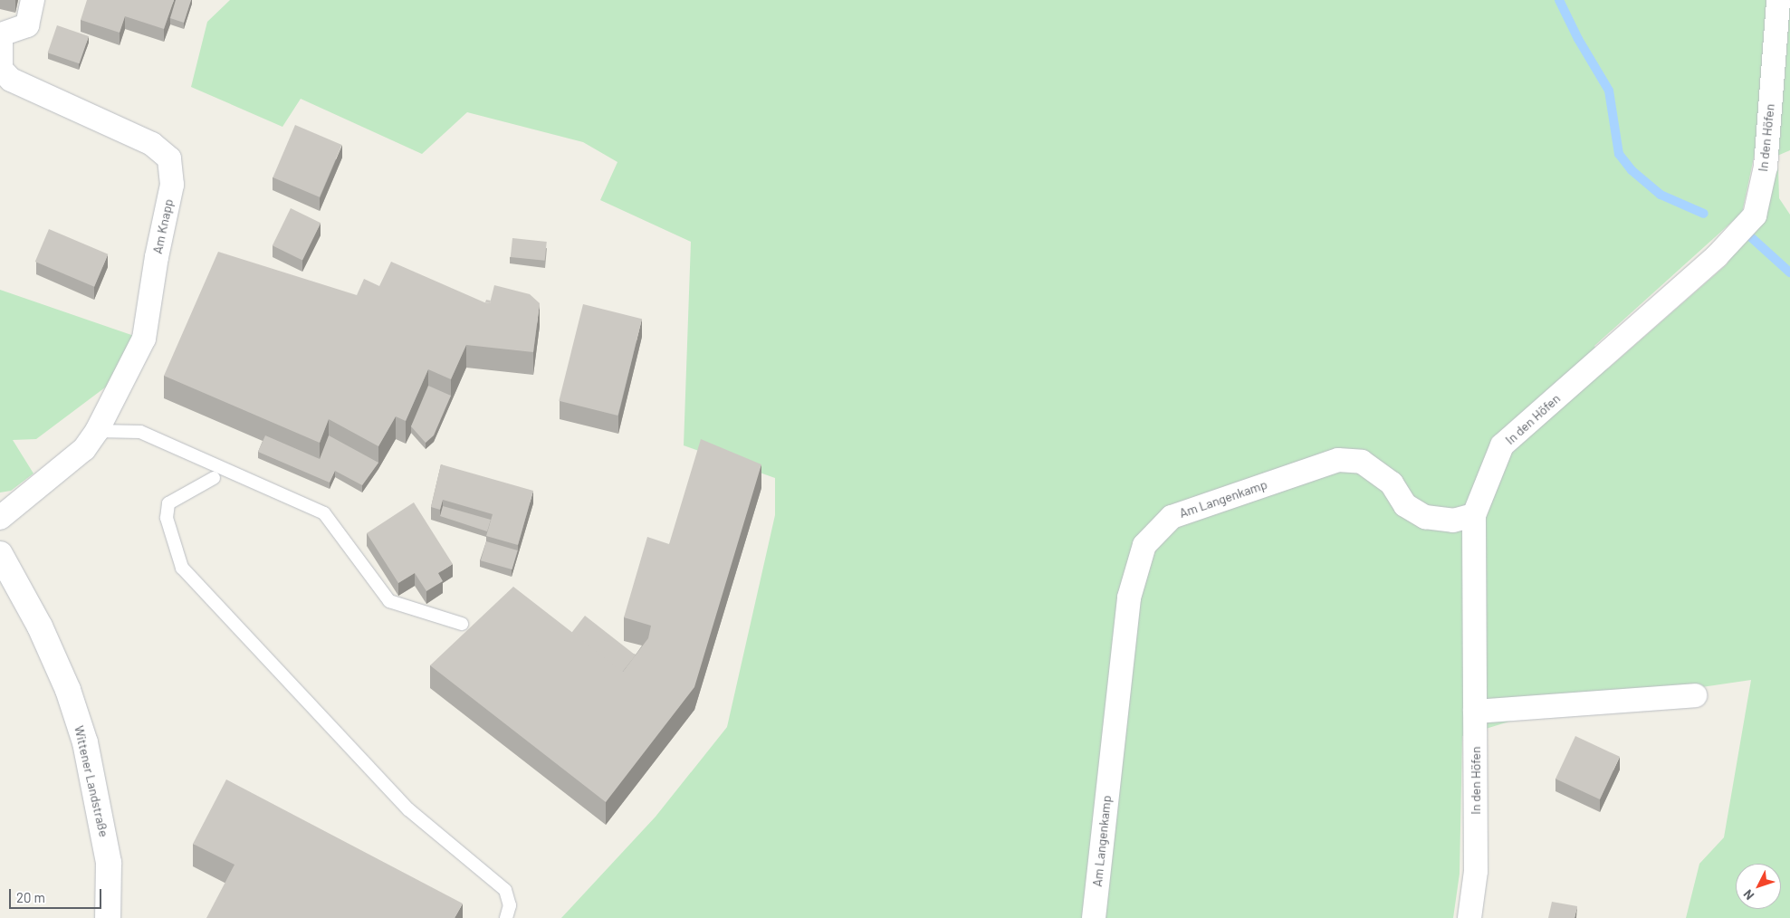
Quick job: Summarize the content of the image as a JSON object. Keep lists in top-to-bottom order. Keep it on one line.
{"streets":{"main road":["Wittener Landstraße"],"street":["In den Höfen","Am Knapp","Am Langenkamp"]},"crossings":[["In den Höfen","Am Langenkamp"]],"scale_bar":"20 m","north":"bottom left"}
